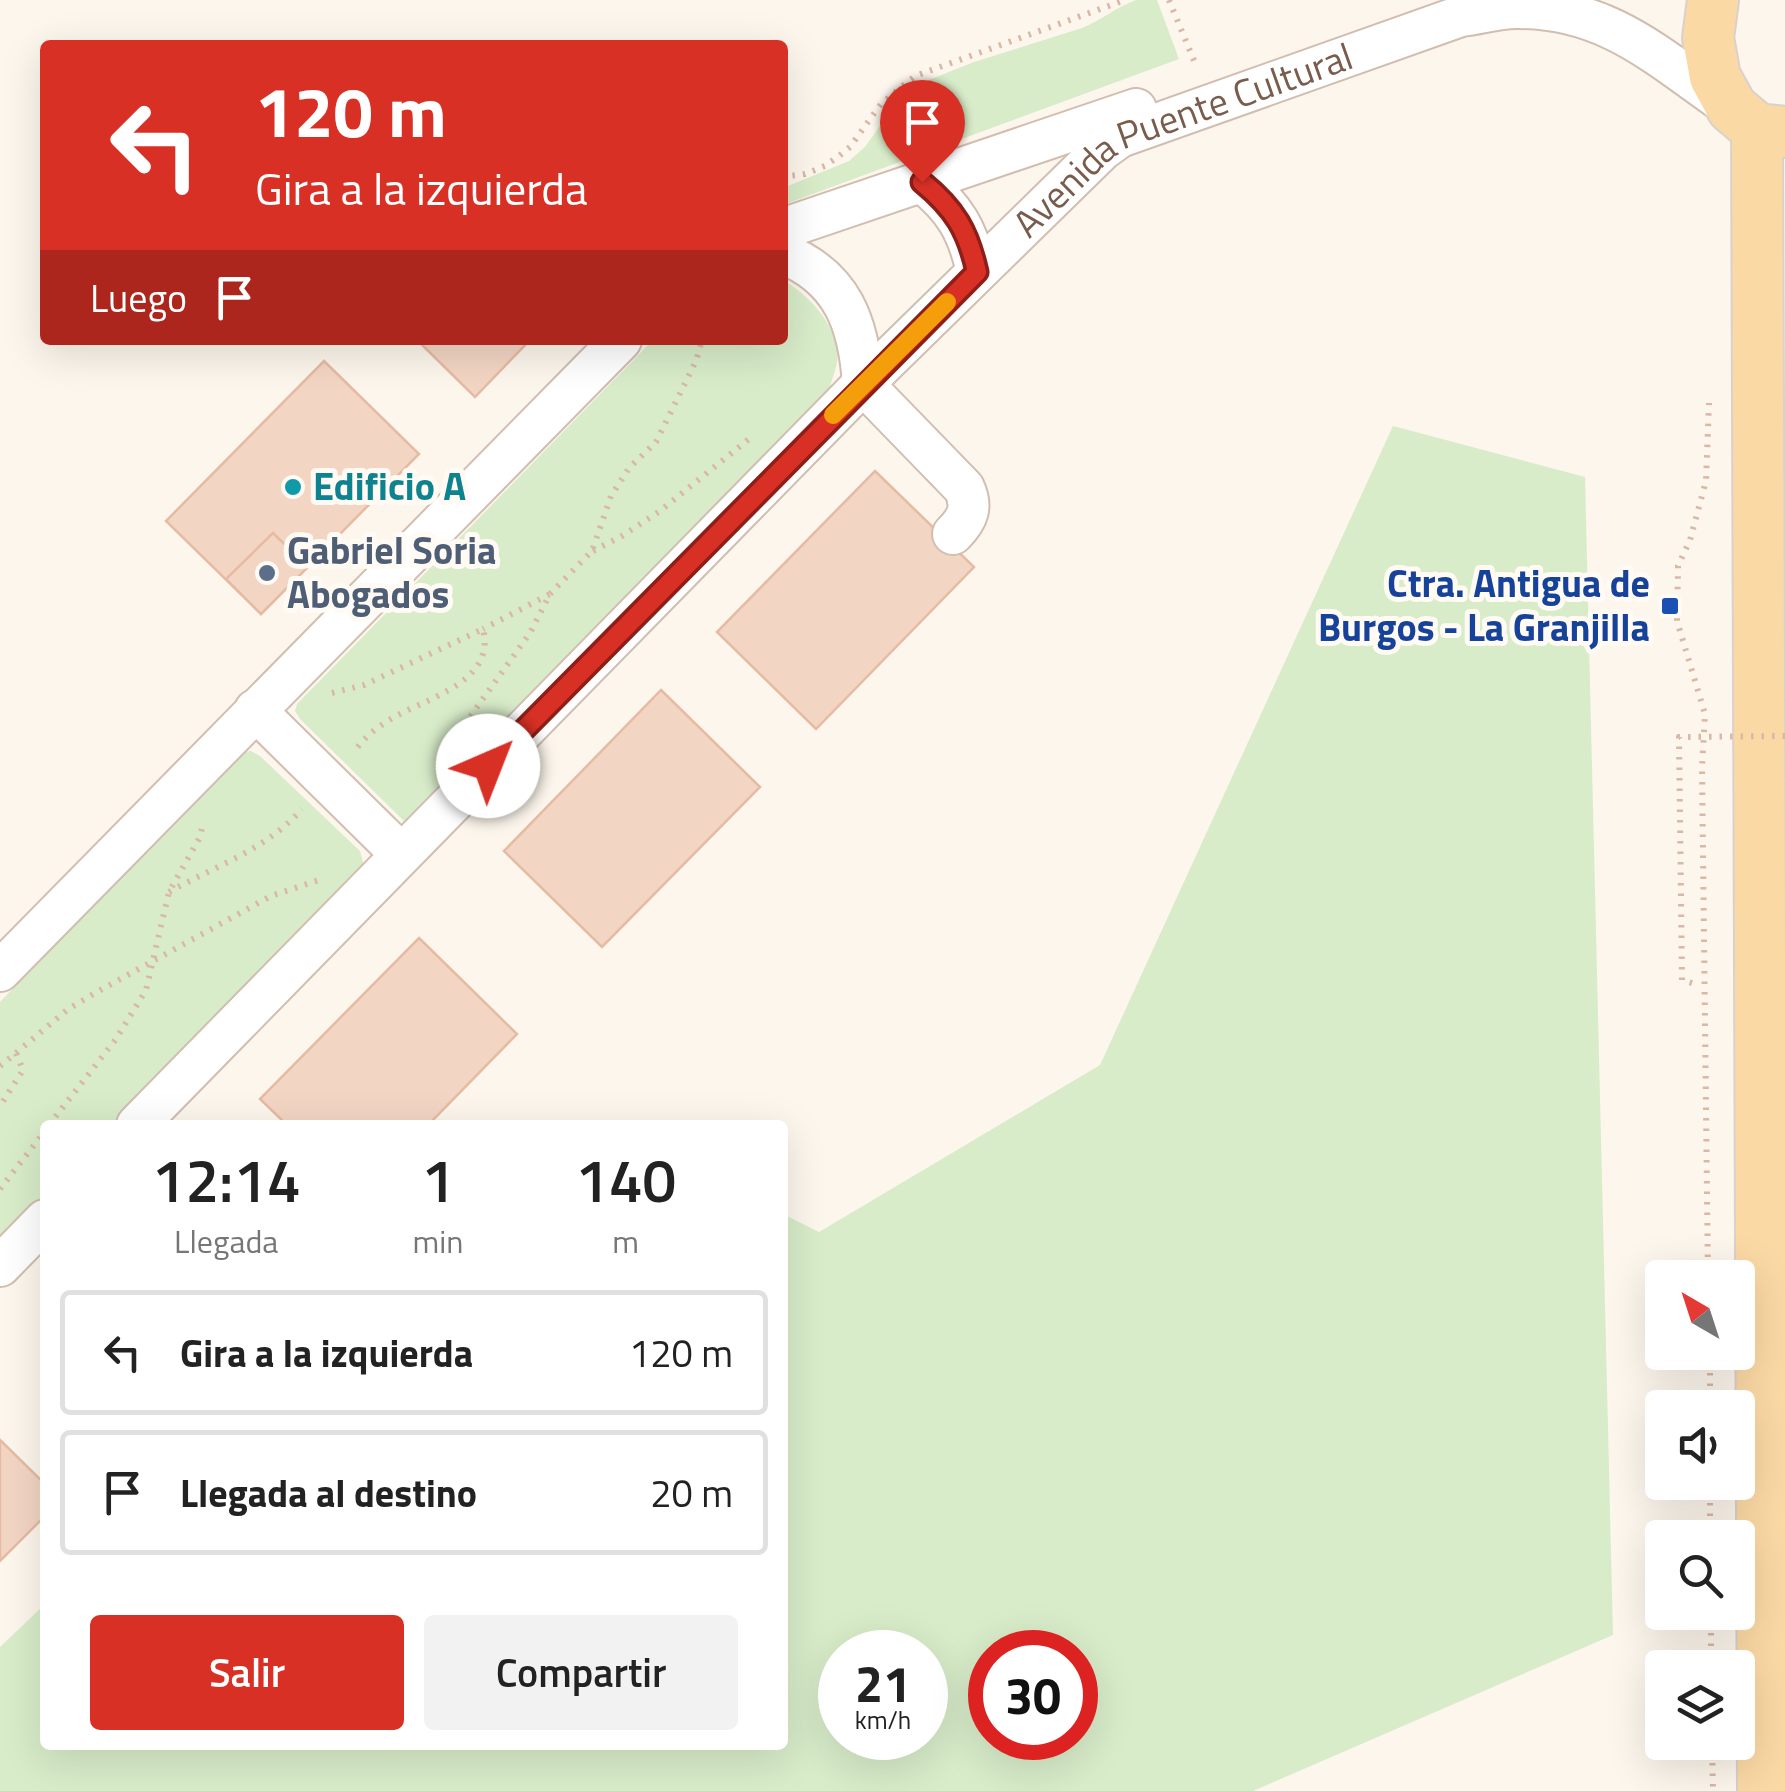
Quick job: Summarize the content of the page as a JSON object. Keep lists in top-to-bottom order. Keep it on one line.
{"streets":{"street":["Avenida Puente Cultural"]},"places":{"other":["Edificio A","Gabriel Soria Abogados"],"transit":["Ctra. Antigua de Burgos - La Granjilla"]},"north":"top left","page":{"turn":["120 m","Gira a la izquierda"],"then":"Luego","eta":["12:14","Llegada","1","min","140","m"],"list":[{"name":"Gira a la izquierda","value":"120 m"},{"name":"Llegada al destino","value":"20 m"}],"buttons":["Salir","Compartir"],"speed":"21 km/h","limit":"30"}}
